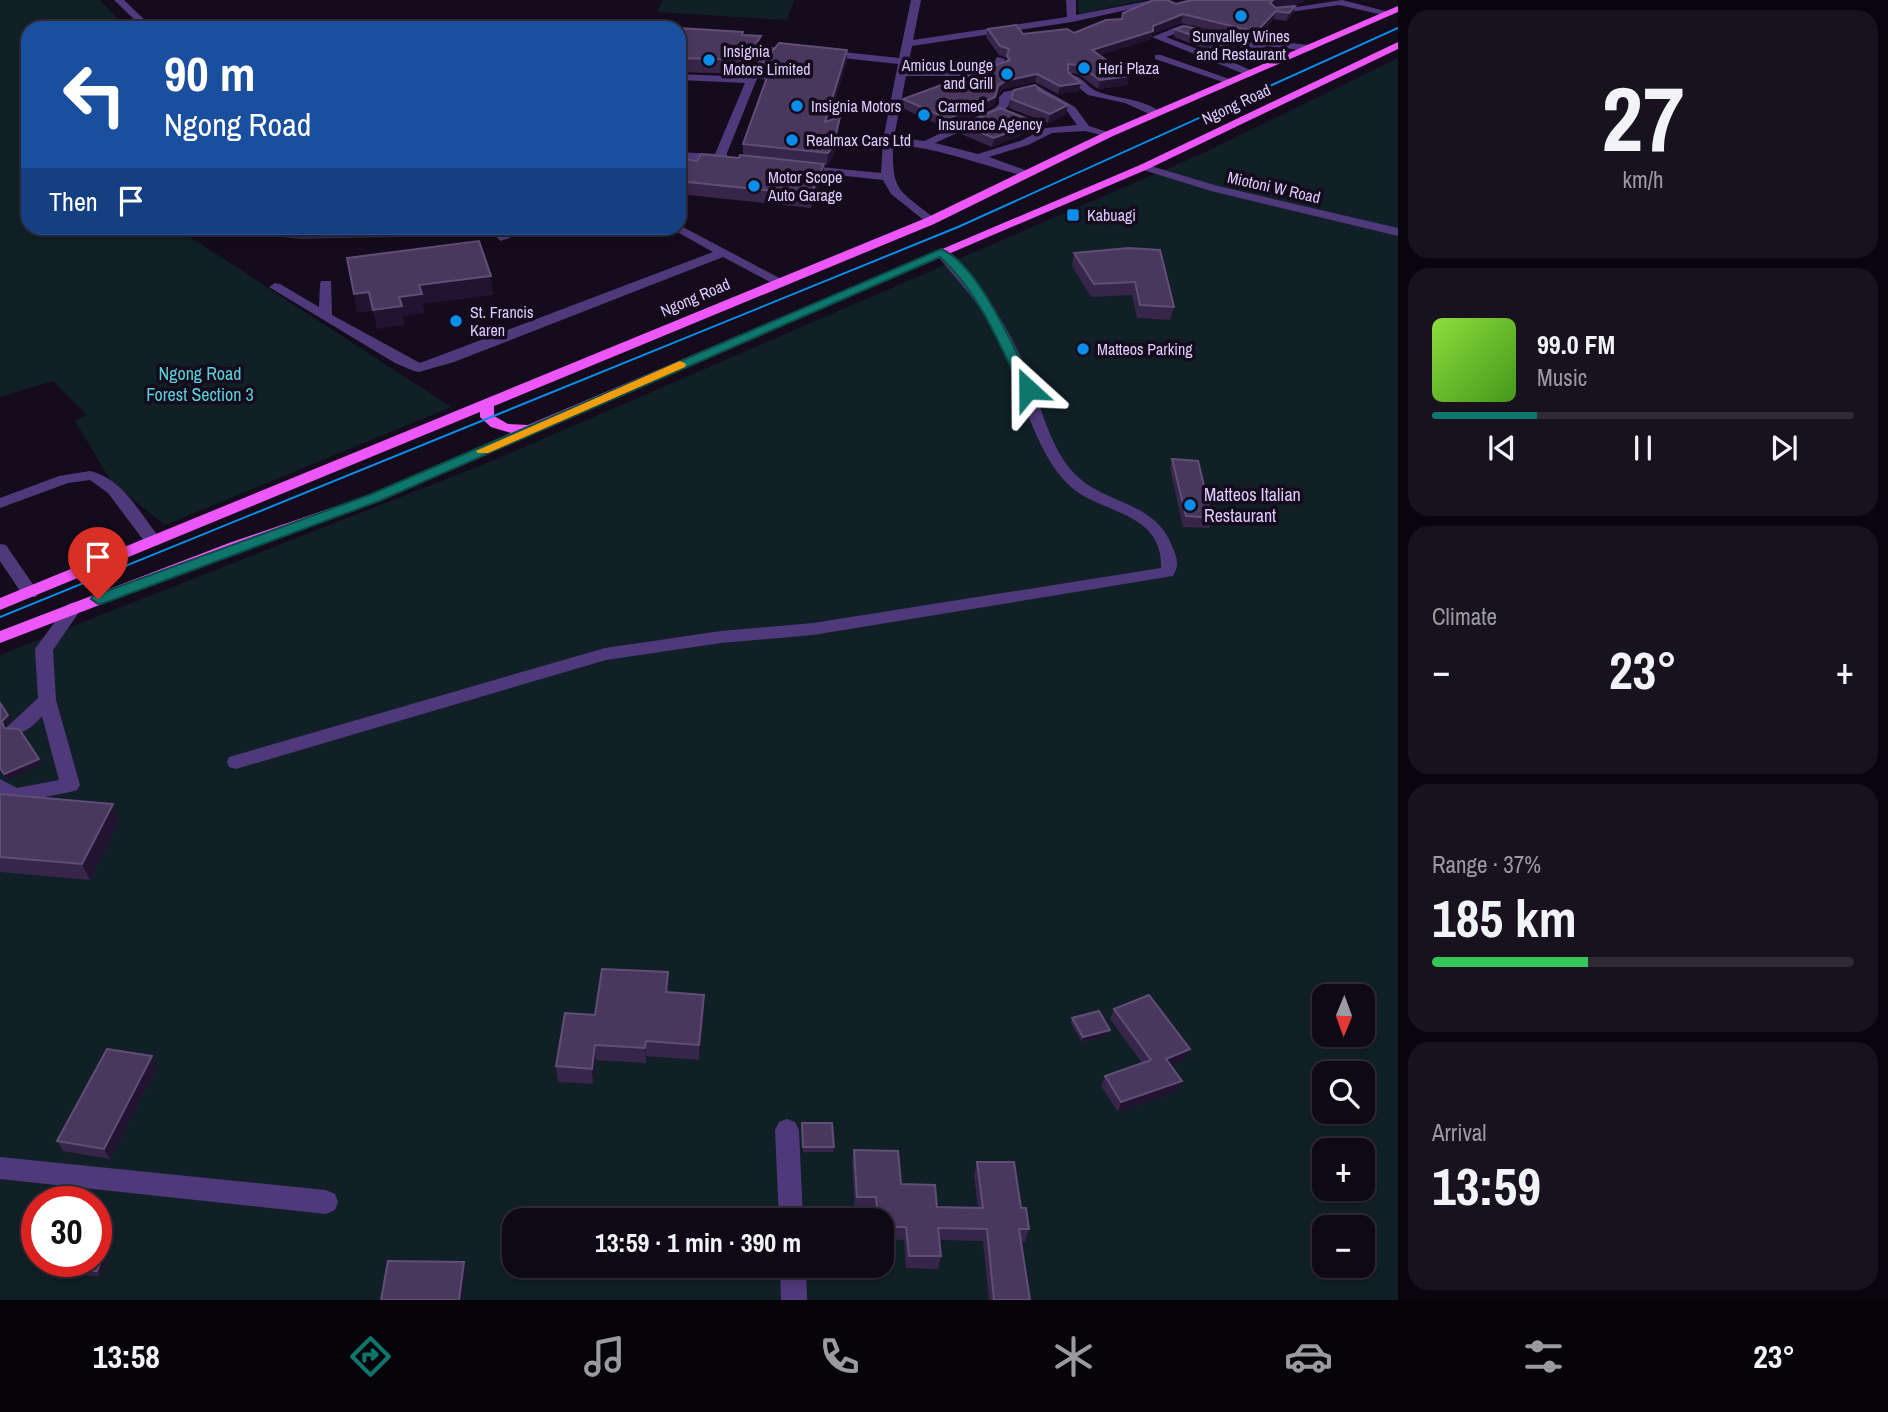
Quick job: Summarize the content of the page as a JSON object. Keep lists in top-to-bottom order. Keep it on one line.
{"streets":{"main road":["Ngong Road"],"street":["Miotoni W Road"]},"crossings":[["Ngong Road","Miotoni W Road"]],"parks":["Ngong Road Forest Section 3"],"places":{"other":["Sunvalley Wines and Restaurant","Insignia Motors Limited","Heri Plaza","Amicus Lounge and Grill","Insignia Motors","Carmed Insurance Agency","Realmax Cars Ltd","Motor Scope Auto Garage","St. Francis Karen","Matteos Parking","Matteos Italian Restaurant"],"transit":["Kabuagi"]},"north":"bottom","page":{"tile":[["27","km/h"],"Climate",["Range · 37%","185 km"],["Arrival","13:59"]],"turn":["90 m","Ngong Road"],"then":"Then","song":["99.0 FM","Music"],"heat":["−","23°","+"],"map_buttons":["+","−"],"limit":"30","trip":"13:59 · 1 min · 390 m","tabs":["13:58","23°"]}}
